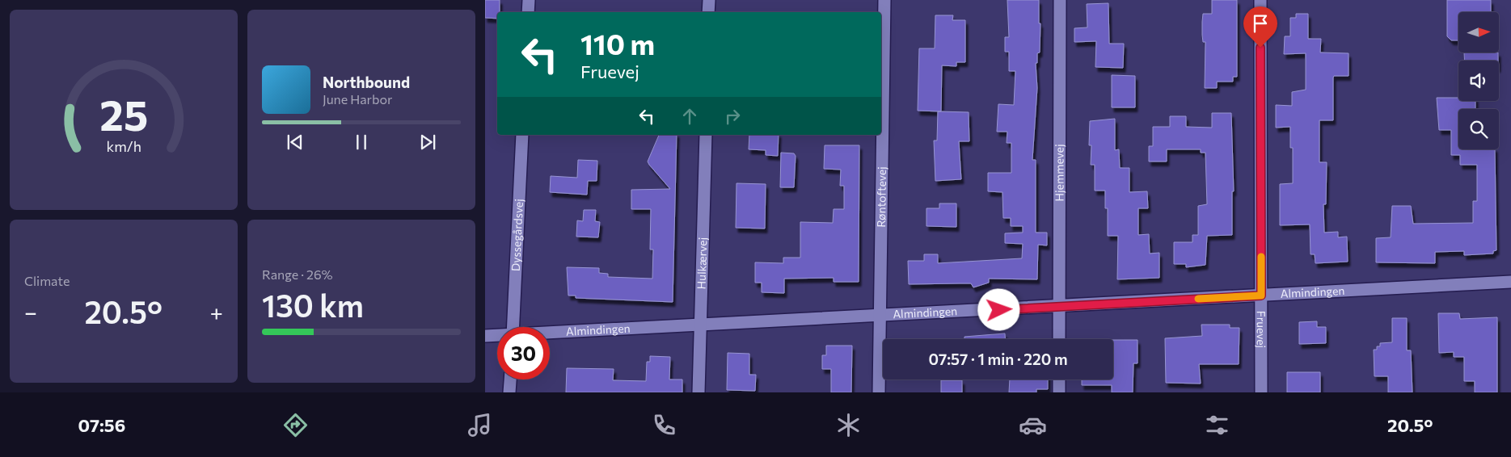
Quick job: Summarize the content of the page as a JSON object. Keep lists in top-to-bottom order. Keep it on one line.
{"streets":{"street":["Hjemmevej","Røntoftevej","Dyssegårdsvej","Hulkærvej","Almindingen","Fruevej"]},"crossings":[["Hjemmevej","Almindingen"],["Røntoftevej","Almindingen"],["Hulkærvej","Almindingen"],["Almindingen","Fruevej"]],"north":"right","page":{"turn":["110 m","Fruevej"],"song":["Northbound","June Harbor"],"tile":["Climate",["Range · 26%","130 km"]],"heat":["−","20.5°","+"],"limit":"30","trip":"07:57 · 1 min · 220 m","tabs":["07:56","20.5°"],"gauge":["25","km/h"]}}
